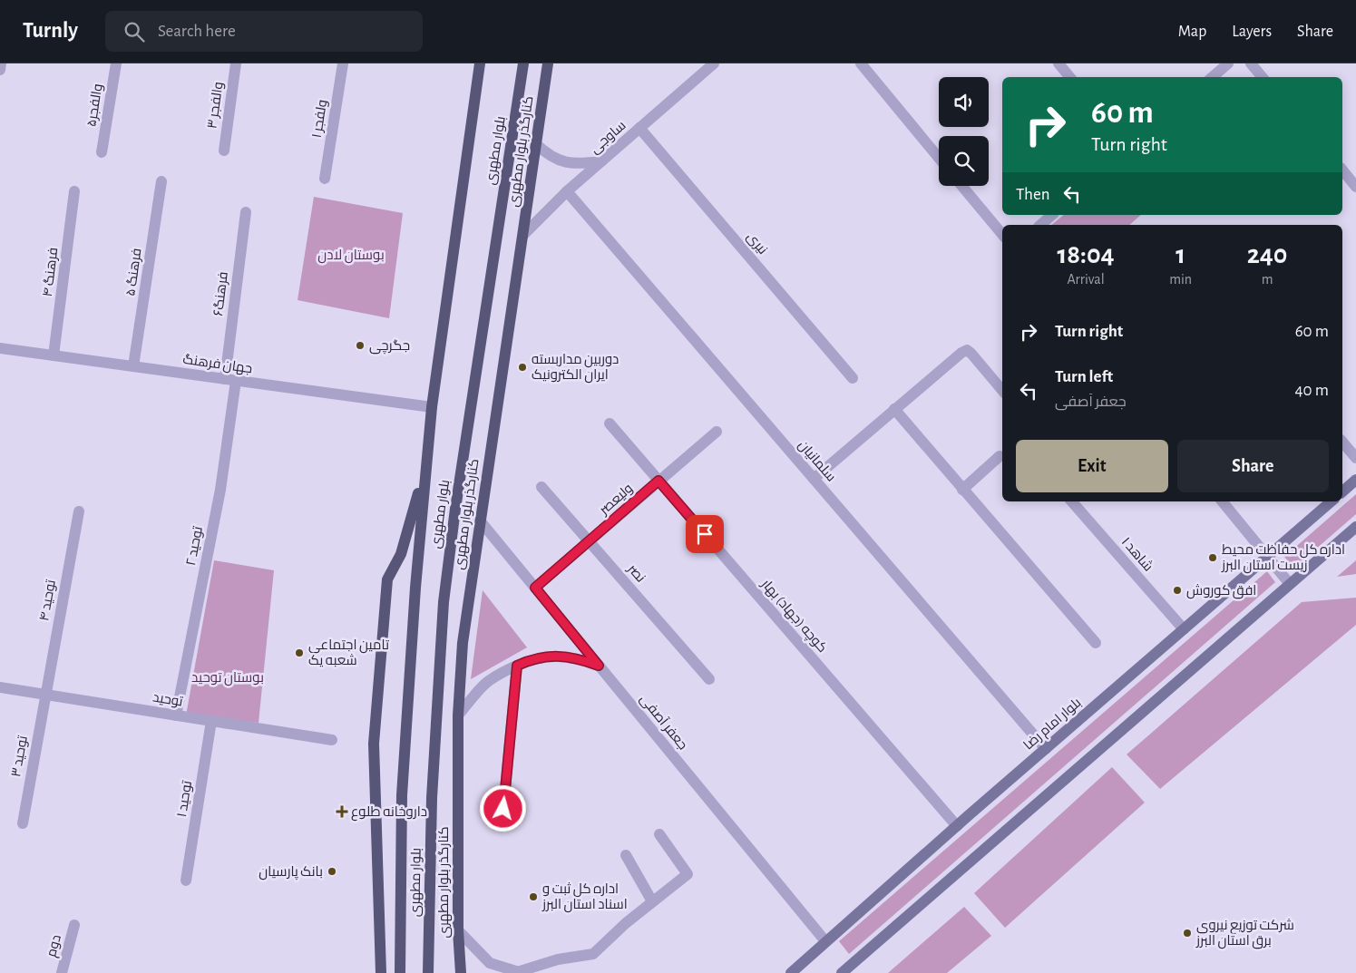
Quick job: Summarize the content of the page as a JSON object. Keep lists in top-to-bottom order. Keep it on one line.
{"streets":{"main road":["بلوار مطهری","کنارگذر بلوار مطهری","بلوار امام رضا"],"street":["والفجر۵","والفجر ۳","ولفجر ۱","ساوجی","نیری","فرهنگ ۴","فرهنگ ۵","فرهنگ۶","جهان فرهنگ","سلمانیان","ولیعصر","توحید ۲","شاهد ۱","نصر","توحید ۴","کوچه (جهاد) بهار","توحید","جعفر آصفی","توحید ۳","توحید ۱","دوم"]},"crossings":[["ساوجی","کنارگذر بلوار مطهری"],["ساوجی","نیری"],["ساوجی","سلمانیان"],["بلوار مطهری","جهان فرهنگ"],["کنارگذر بلوار مطهری","جعفر آصفی"],["فرهنگ ۴","جهان فرهنگ"],["فرهنگ ۵","جهان فرهنگ"],["فرهنگ۶","جهان فرهنگ"],["فرهنگ۶","توحید ۲"],["جهان فرهنگ","توحید ۲"],["سلمانیان","بلوار امام رضا"],["ولیعصر","نصر"],["ولیعصر","کوچه (جهاد) بهار"],["ولیعصر","جعفر آصفی"],["توحید ۲","توحید"],["شاهد ۱","بلوار امام رضا"],["توحید ۴","توحید"],["توحید ۴","توحید ۳"],["کوچه (جهاد) بهار","بلوار امام رضا"],["توحید","توحید ۳"],["توحید","توحید ۱"],["جعفر آصفی","بلوار امام رضا"]],"parks":["بوستان لادن","بوستان توحید"],"places":{"other":["جگرچی","دوربین مداربسته ایران الکترونیک","اداره کل حفاظت محیط زیست استان البرز","افق کوروش","تامین اجتماعی شعبه یک","بانک پارسیان","اداره کل ثبت و اسناد استان البرز","شرکت توزیع نیروی برق استان البرز"],"health":["داروخانه طلوع"]},"page":{"header":"Turnly","search":"Search here","nav":["Map","Layers","Share"],"turn":["60 m","Turn right"],"then":"Then","eta":["18:04","Arrival","1","min","240","m"],"list":[{"name":"Turn right","value":"60 m"},{"name":"Turn left","note":"جعفر آصفی","value":"40 m"}],"buttons":["Exit","Share"]}}
